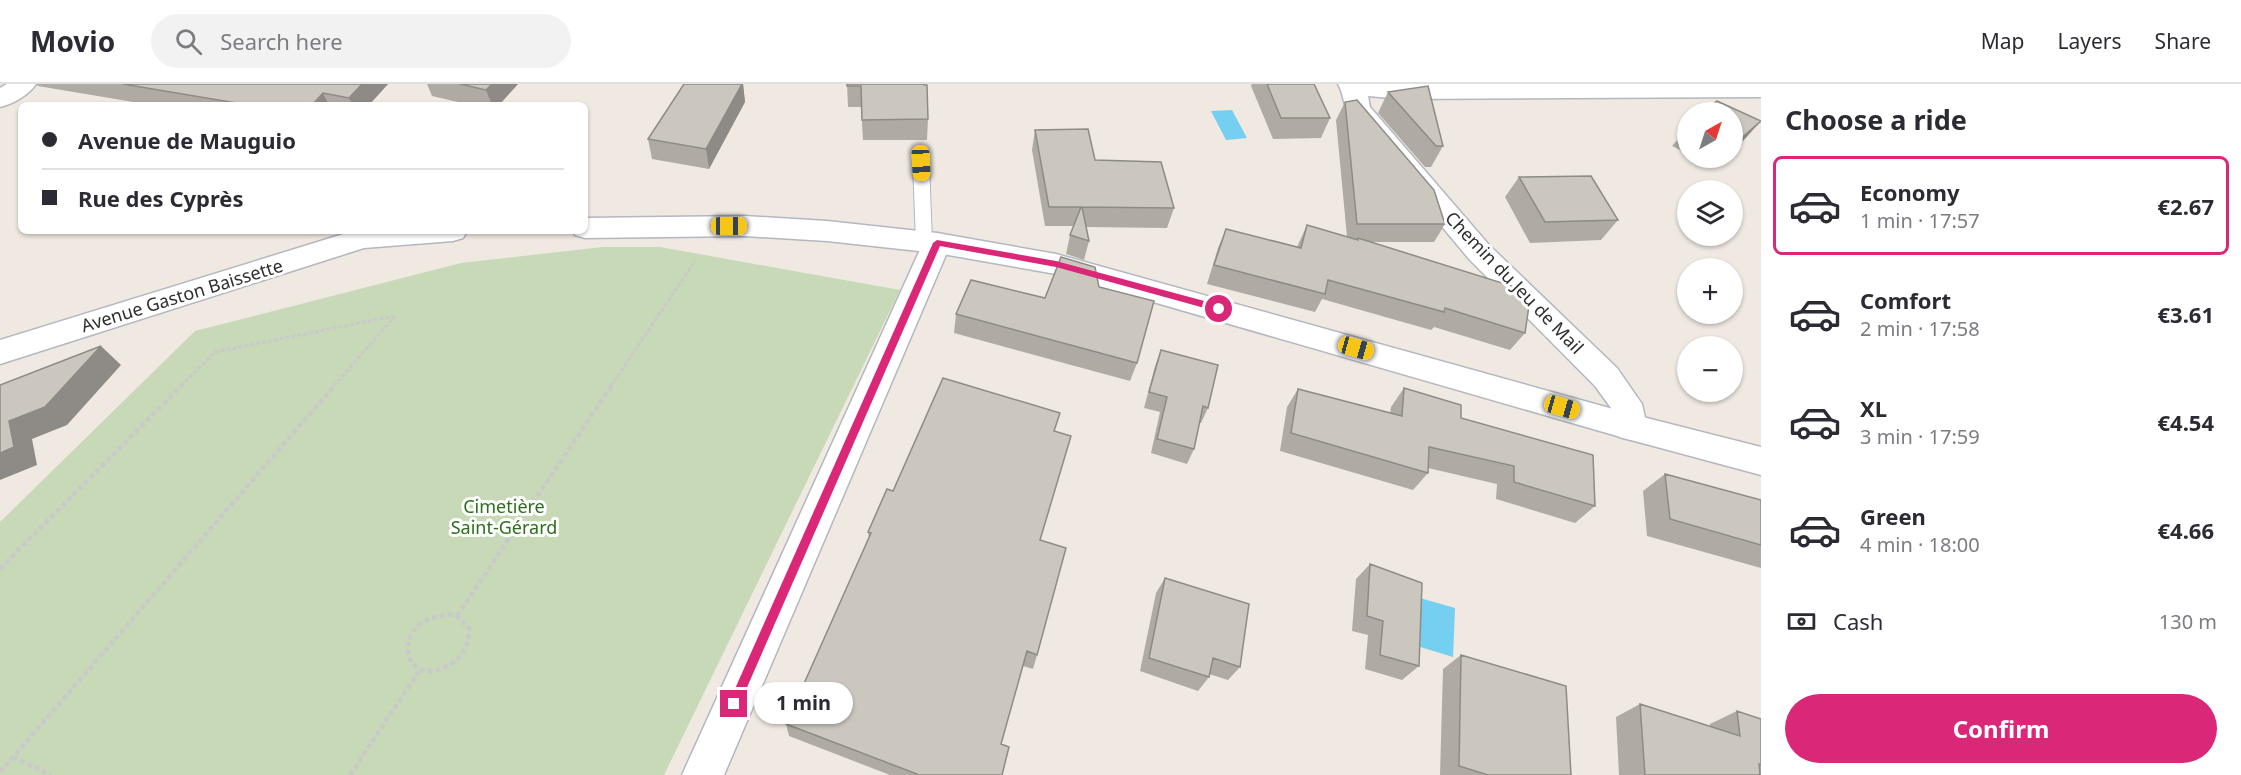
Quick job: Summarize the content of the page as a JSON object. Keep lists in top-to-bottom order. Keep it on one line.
{"streets":{"street":["Chemin du Jeu de Mail","Avenue Gaston Baissette"]},"parks":["Cimetière Saint-Gérard"],"north":"top right","page":{"header":"Movio","search":"Search here","nav":["Map","Layers","Share"],"heading":"Choose a ride","map_buttons":["+","−"],"banner":["Avenue de Mauguio","Rue des Cyprès"],"list":[{"name":"Economy","note":"1 min · 17:57","value":"€2.67"},{"name":"Comfort","note":"2 min · 17:58","value":"€3.61"},{"name":"XL","note":"3 min · 17:59","value":"€4.54"},{"name":"Green","note":"4 min · 18:00","value":"€4.66"}],"pay":["Cash","130 m"],"bubble":"1 min","buttons":"Confirm"}}
